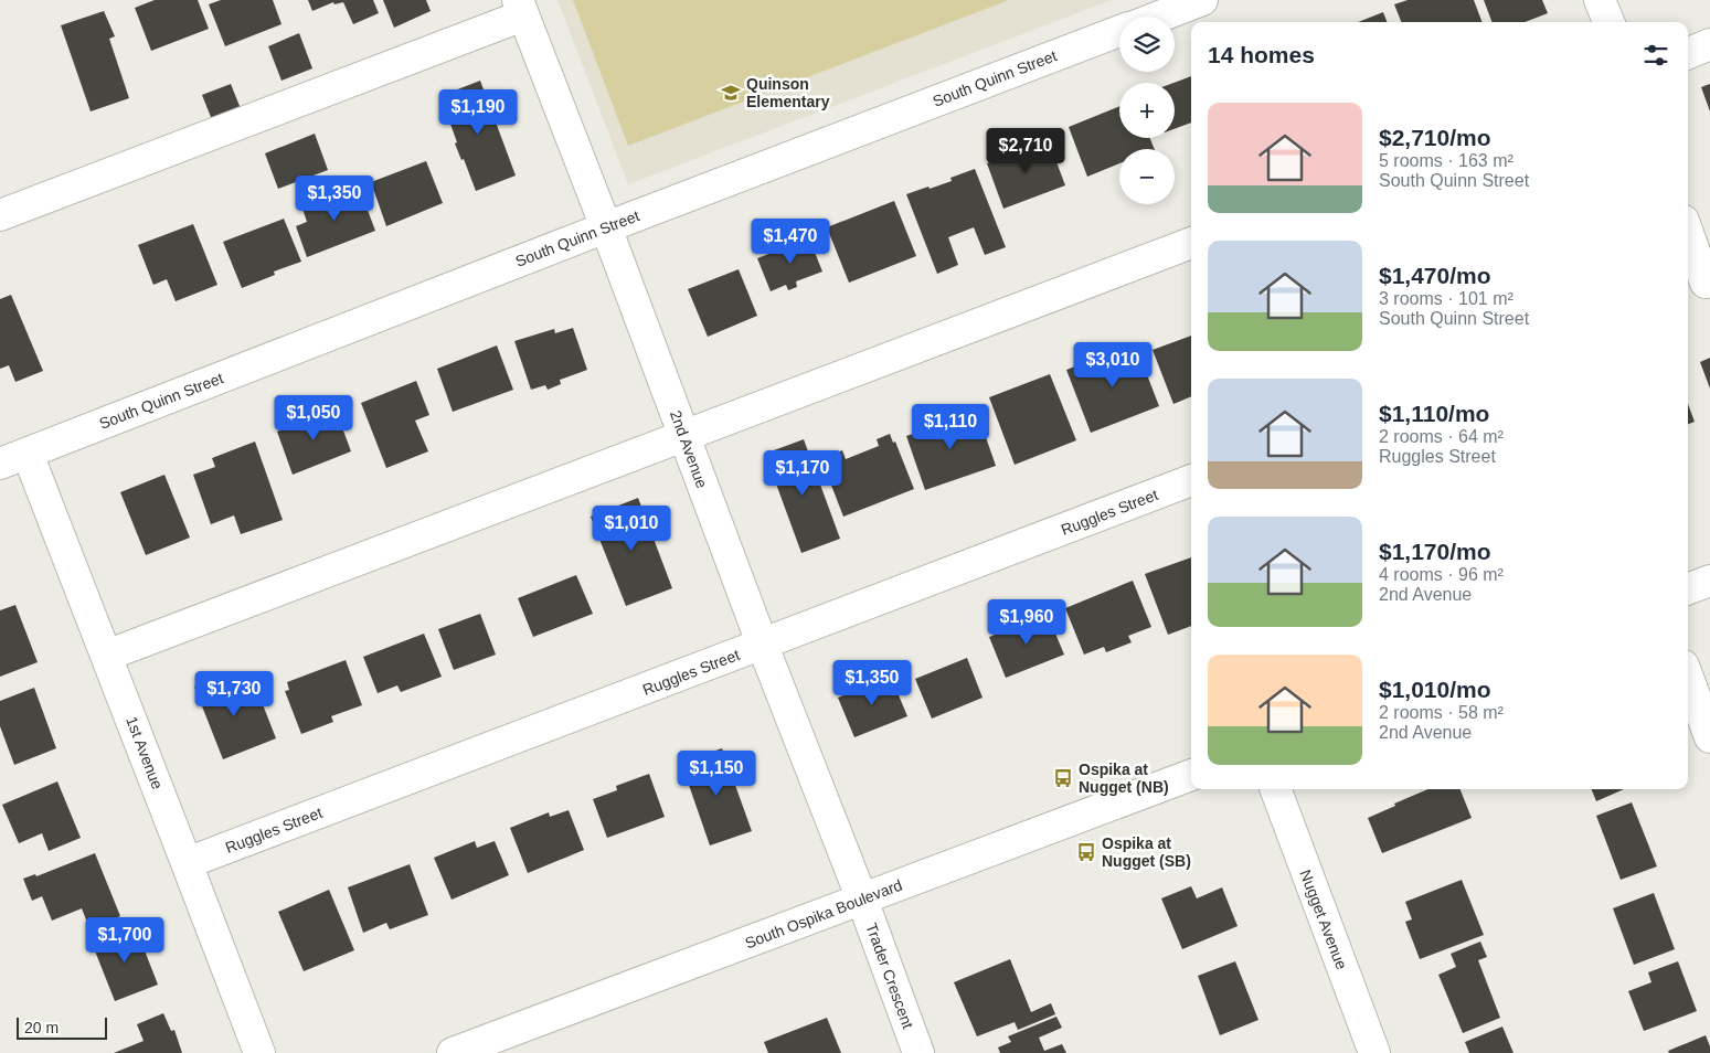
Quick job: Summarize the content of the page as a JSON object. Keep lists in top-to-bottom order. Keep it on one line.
{"streets":{"street":["South Quinn Street","2nd Avenue","Ruggles Street","1st Avenue","South Ospika Boulevard","Nugget Avenue","Trader Crescent"]},"crossings":[["South Quinn Street","2nd Avenue"],["South Quinn Street","1st Avenue"],["2nd Avenue","Ruggles Street"],["2nd Avenue","South Ospika Boulevard"],["2nd Avenue","Trader Crescent"],["Ruggles Street","1st Avenue"],["South Ospika Boulevard","Trader Crescent"]],"places":{"school or university":["Quinson Elementary"],"bus stop":["Ospika at Nugget (NB)","Ospika at Nugget (SB)"]},"scale_bar":"20 m","page":{"map_buttons":["+","−"],"heading":"14 homes","list":[{"name":"$2,710/mo","note":"5 rooms · 163 m² · South Quinn Street"},{"name":"$1,470/mo","note":"3 rooms · 101 m² · South Quinn Street"},{"name":"$1,110/mo","note":"2 rooms · 64 m² · Ruggles Street"},{"name":"$1,170/mo","note":"4 rooms · 96 m² · 2nd Avenue"},{"name":"$1,010/mo","note":"2 rooms · 58 m² · 2nd Avenue"}],"price":["$1,190","$2,710","$1,350","$1,470","$3,010","$1,050","$1,110","$1,170","$1,010","$1,960","$1,350","$1,730","$1,150","$1,700"],"scale":"20 m"}}
